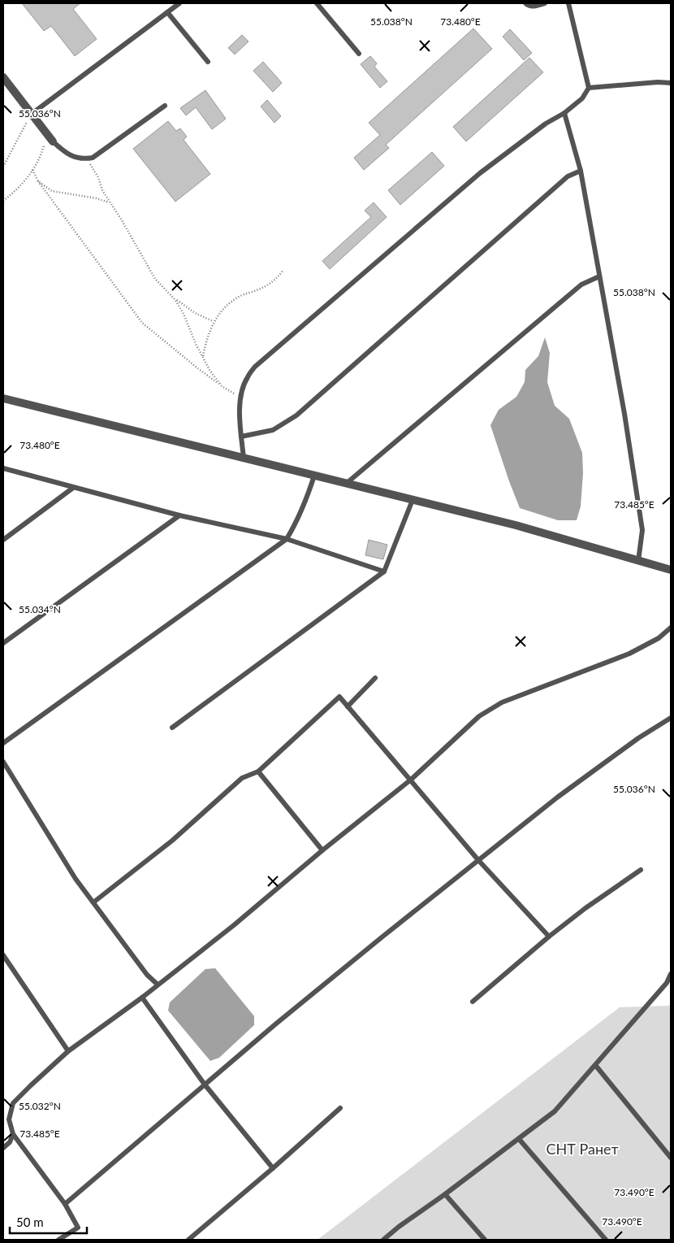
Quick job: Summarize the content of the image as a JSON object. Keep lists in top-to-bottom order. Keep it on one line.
{"parks":["СНТ Ранет"],"scale_bar":"50 m","coordinates":["73.480°E","55.038°N","55.036°N","73.485°E","55.034°N","55.032°N","73.490°E"]}
